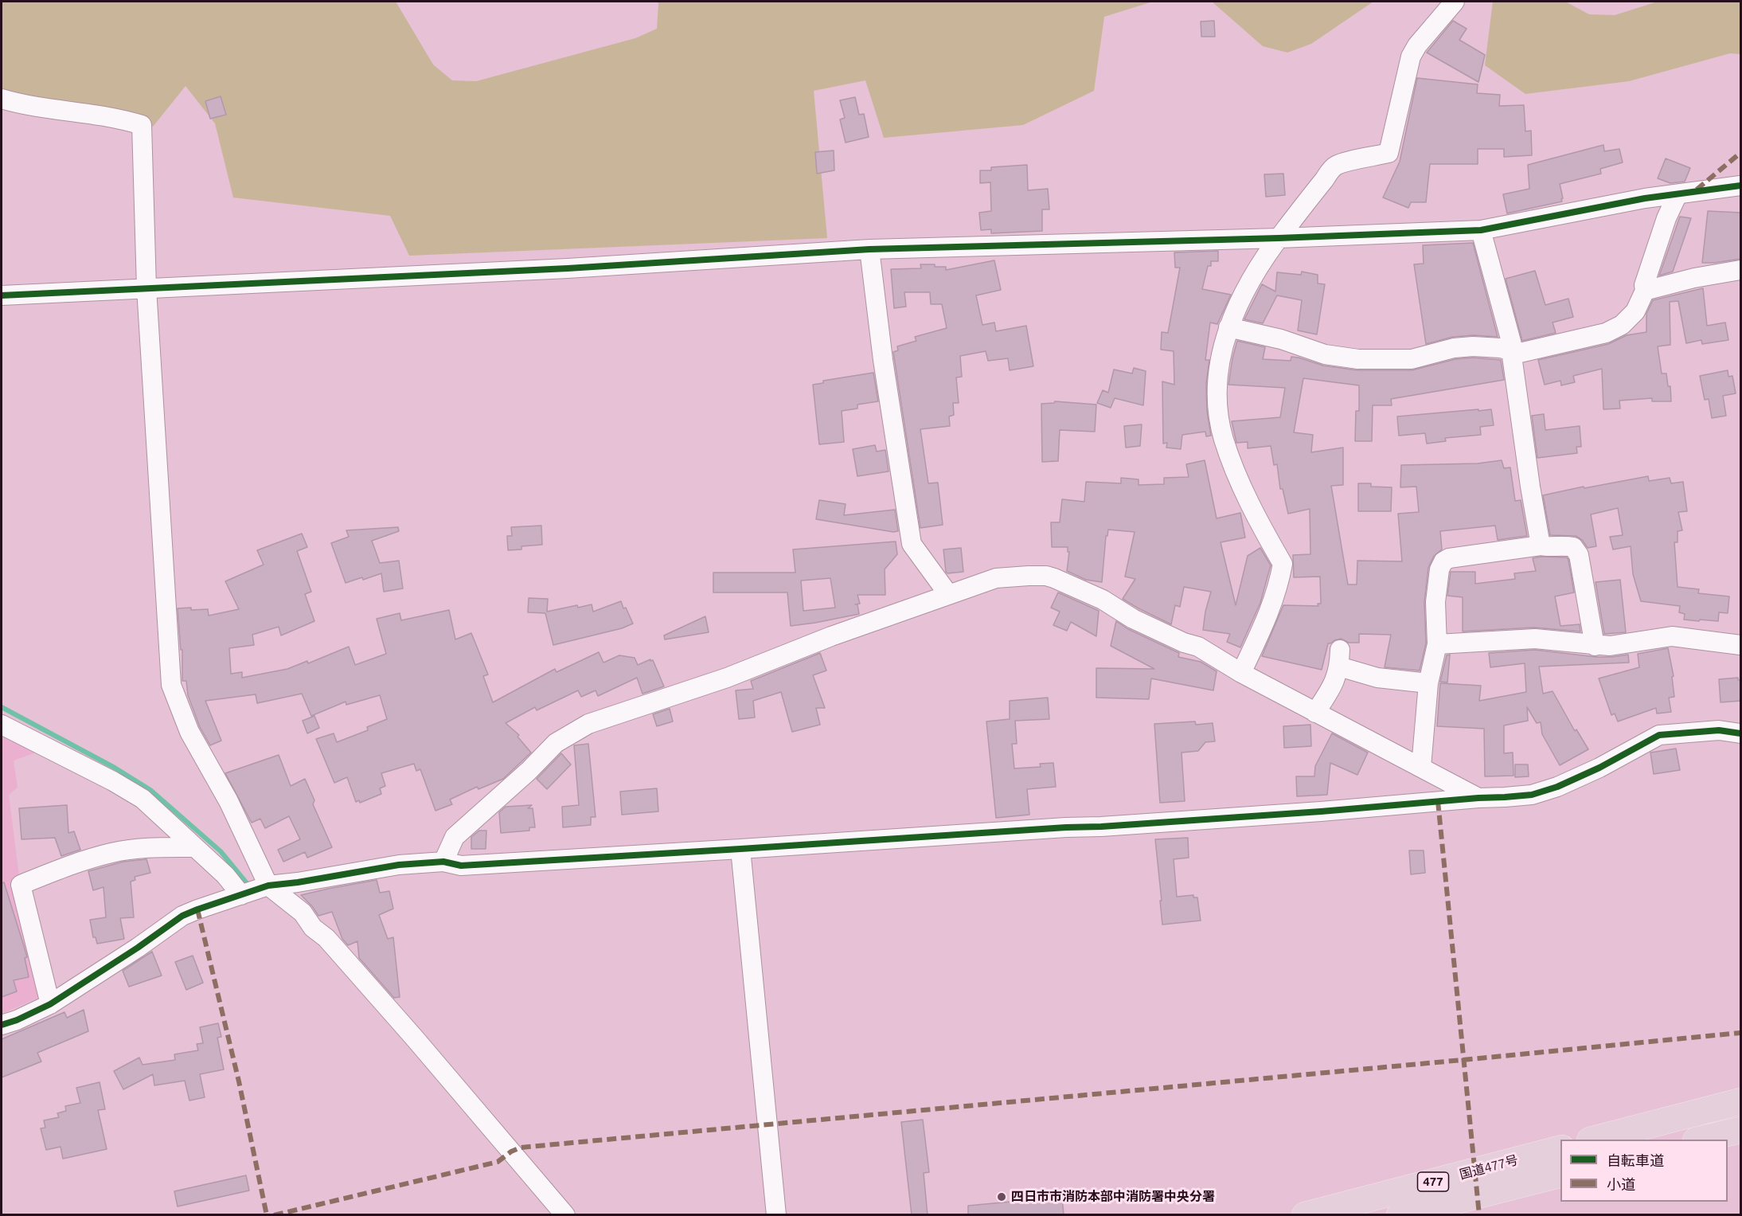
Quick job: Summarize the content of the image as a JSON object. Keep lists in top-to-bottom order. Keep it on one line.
{"streets":{"highway":["国道477号","477"]},"places":["四日市市消防本部中消防署中央分署"],"legend":["自転車道","小道"]}
